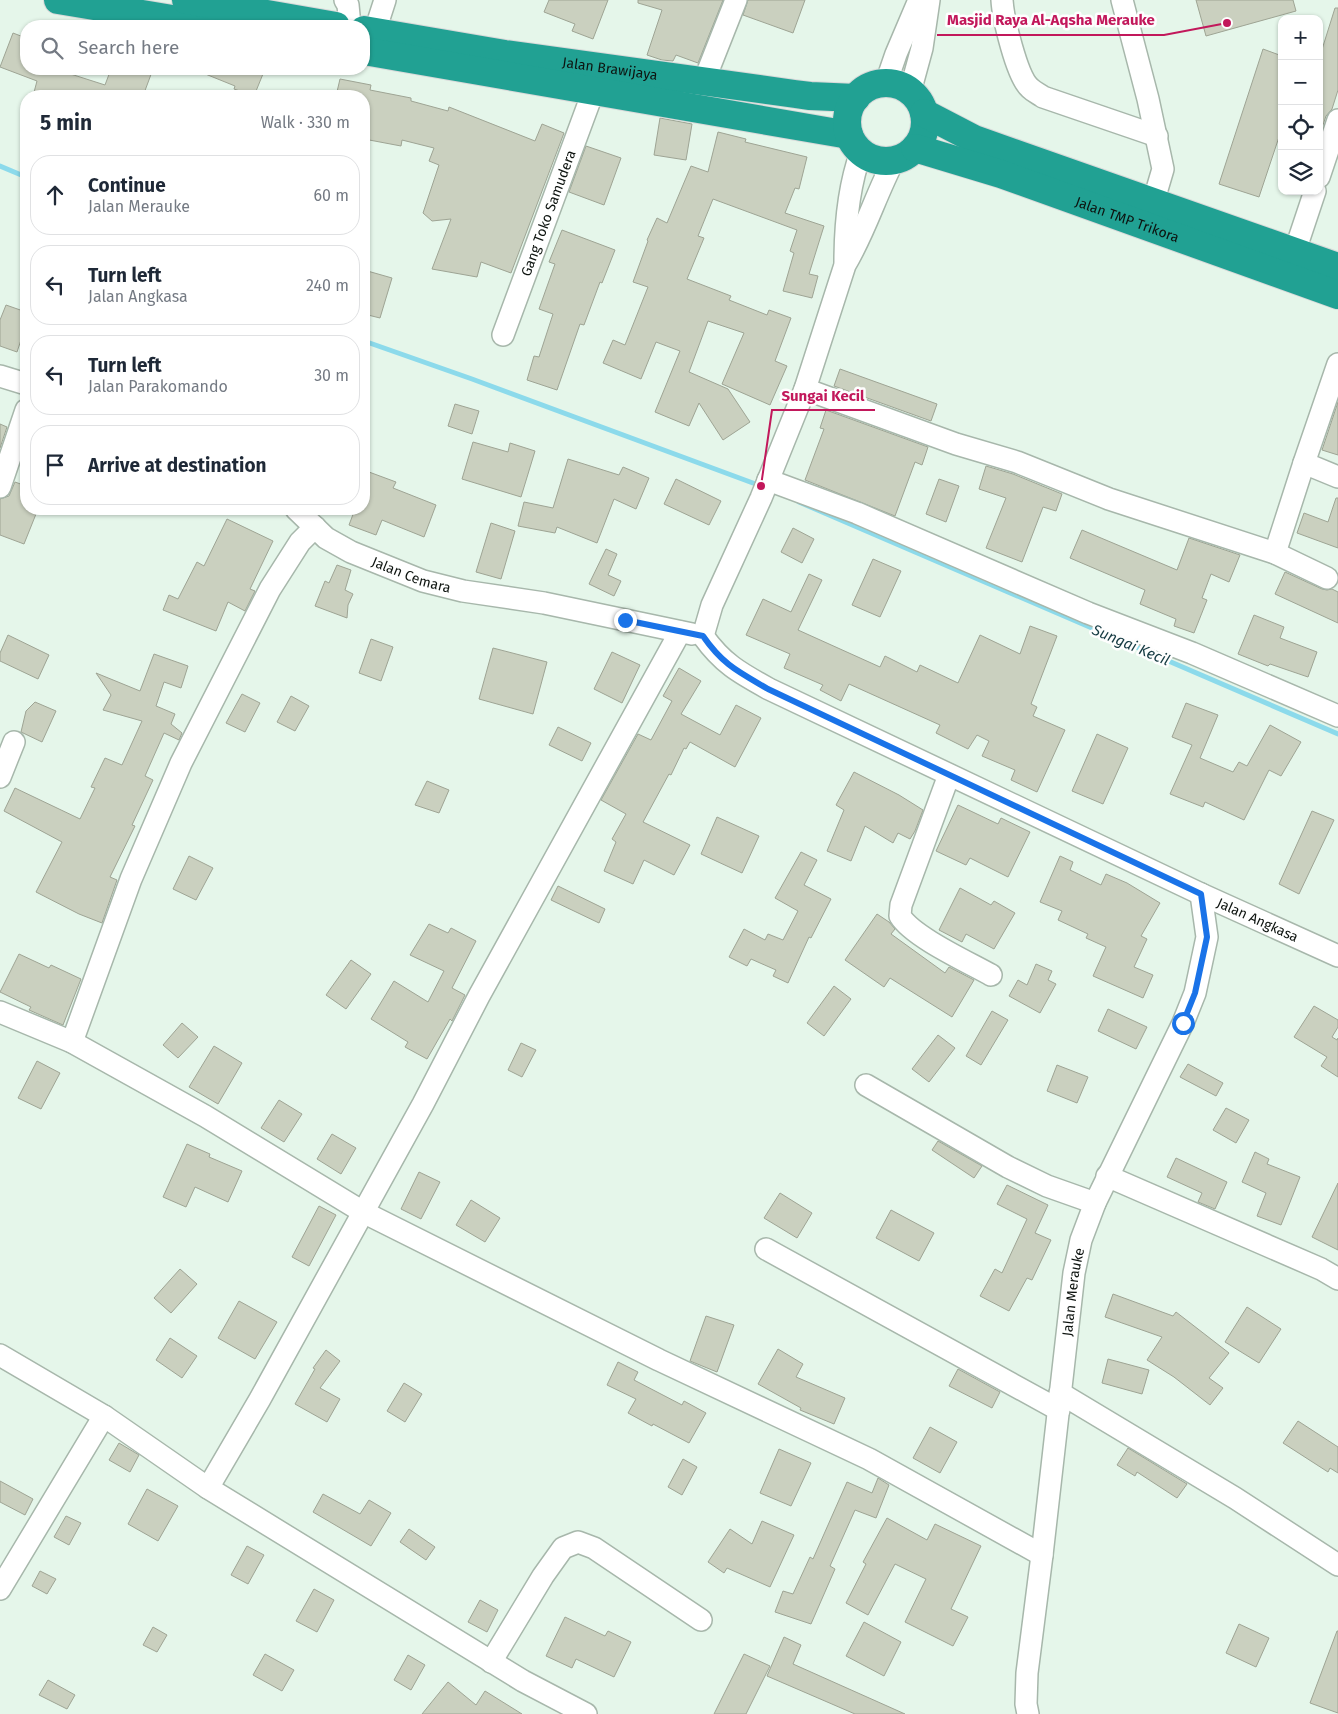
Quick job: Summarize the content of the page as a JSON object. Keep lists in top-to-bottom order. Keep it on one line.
{"streets":{"highway":["Jalan Brawijaya","Jalan TMP Trikora"],"street":["Gang Toko Samudera","Jalan Cemara","Jalan Angkasa","Jalan Merauke"]},"crossings":[["Jalan Brawijaya","Gang Toko Samudera"],["Jalan Brawijaya","Jalan TMP Trikora"],["Jalan Cemara","Jalan Angkasa"],["Jalan Angkasa","Jalan Merauke"]],"water":["Sungai Kecil"],"places":["Masjid Raya Al-Aqsha Merauke","Sungai Kecil"],"page":{"map_buttons":["+","−"],"search":"Search here","heading":["5 min","Walk · 330 m"],"list":[["Continue","Jalan Merauke","60 m"],["Turn left","Jalan Angkasa","240 m"],["Turn left","Jalan Parakomando","30 m"],"Arrive at destination"]}}
